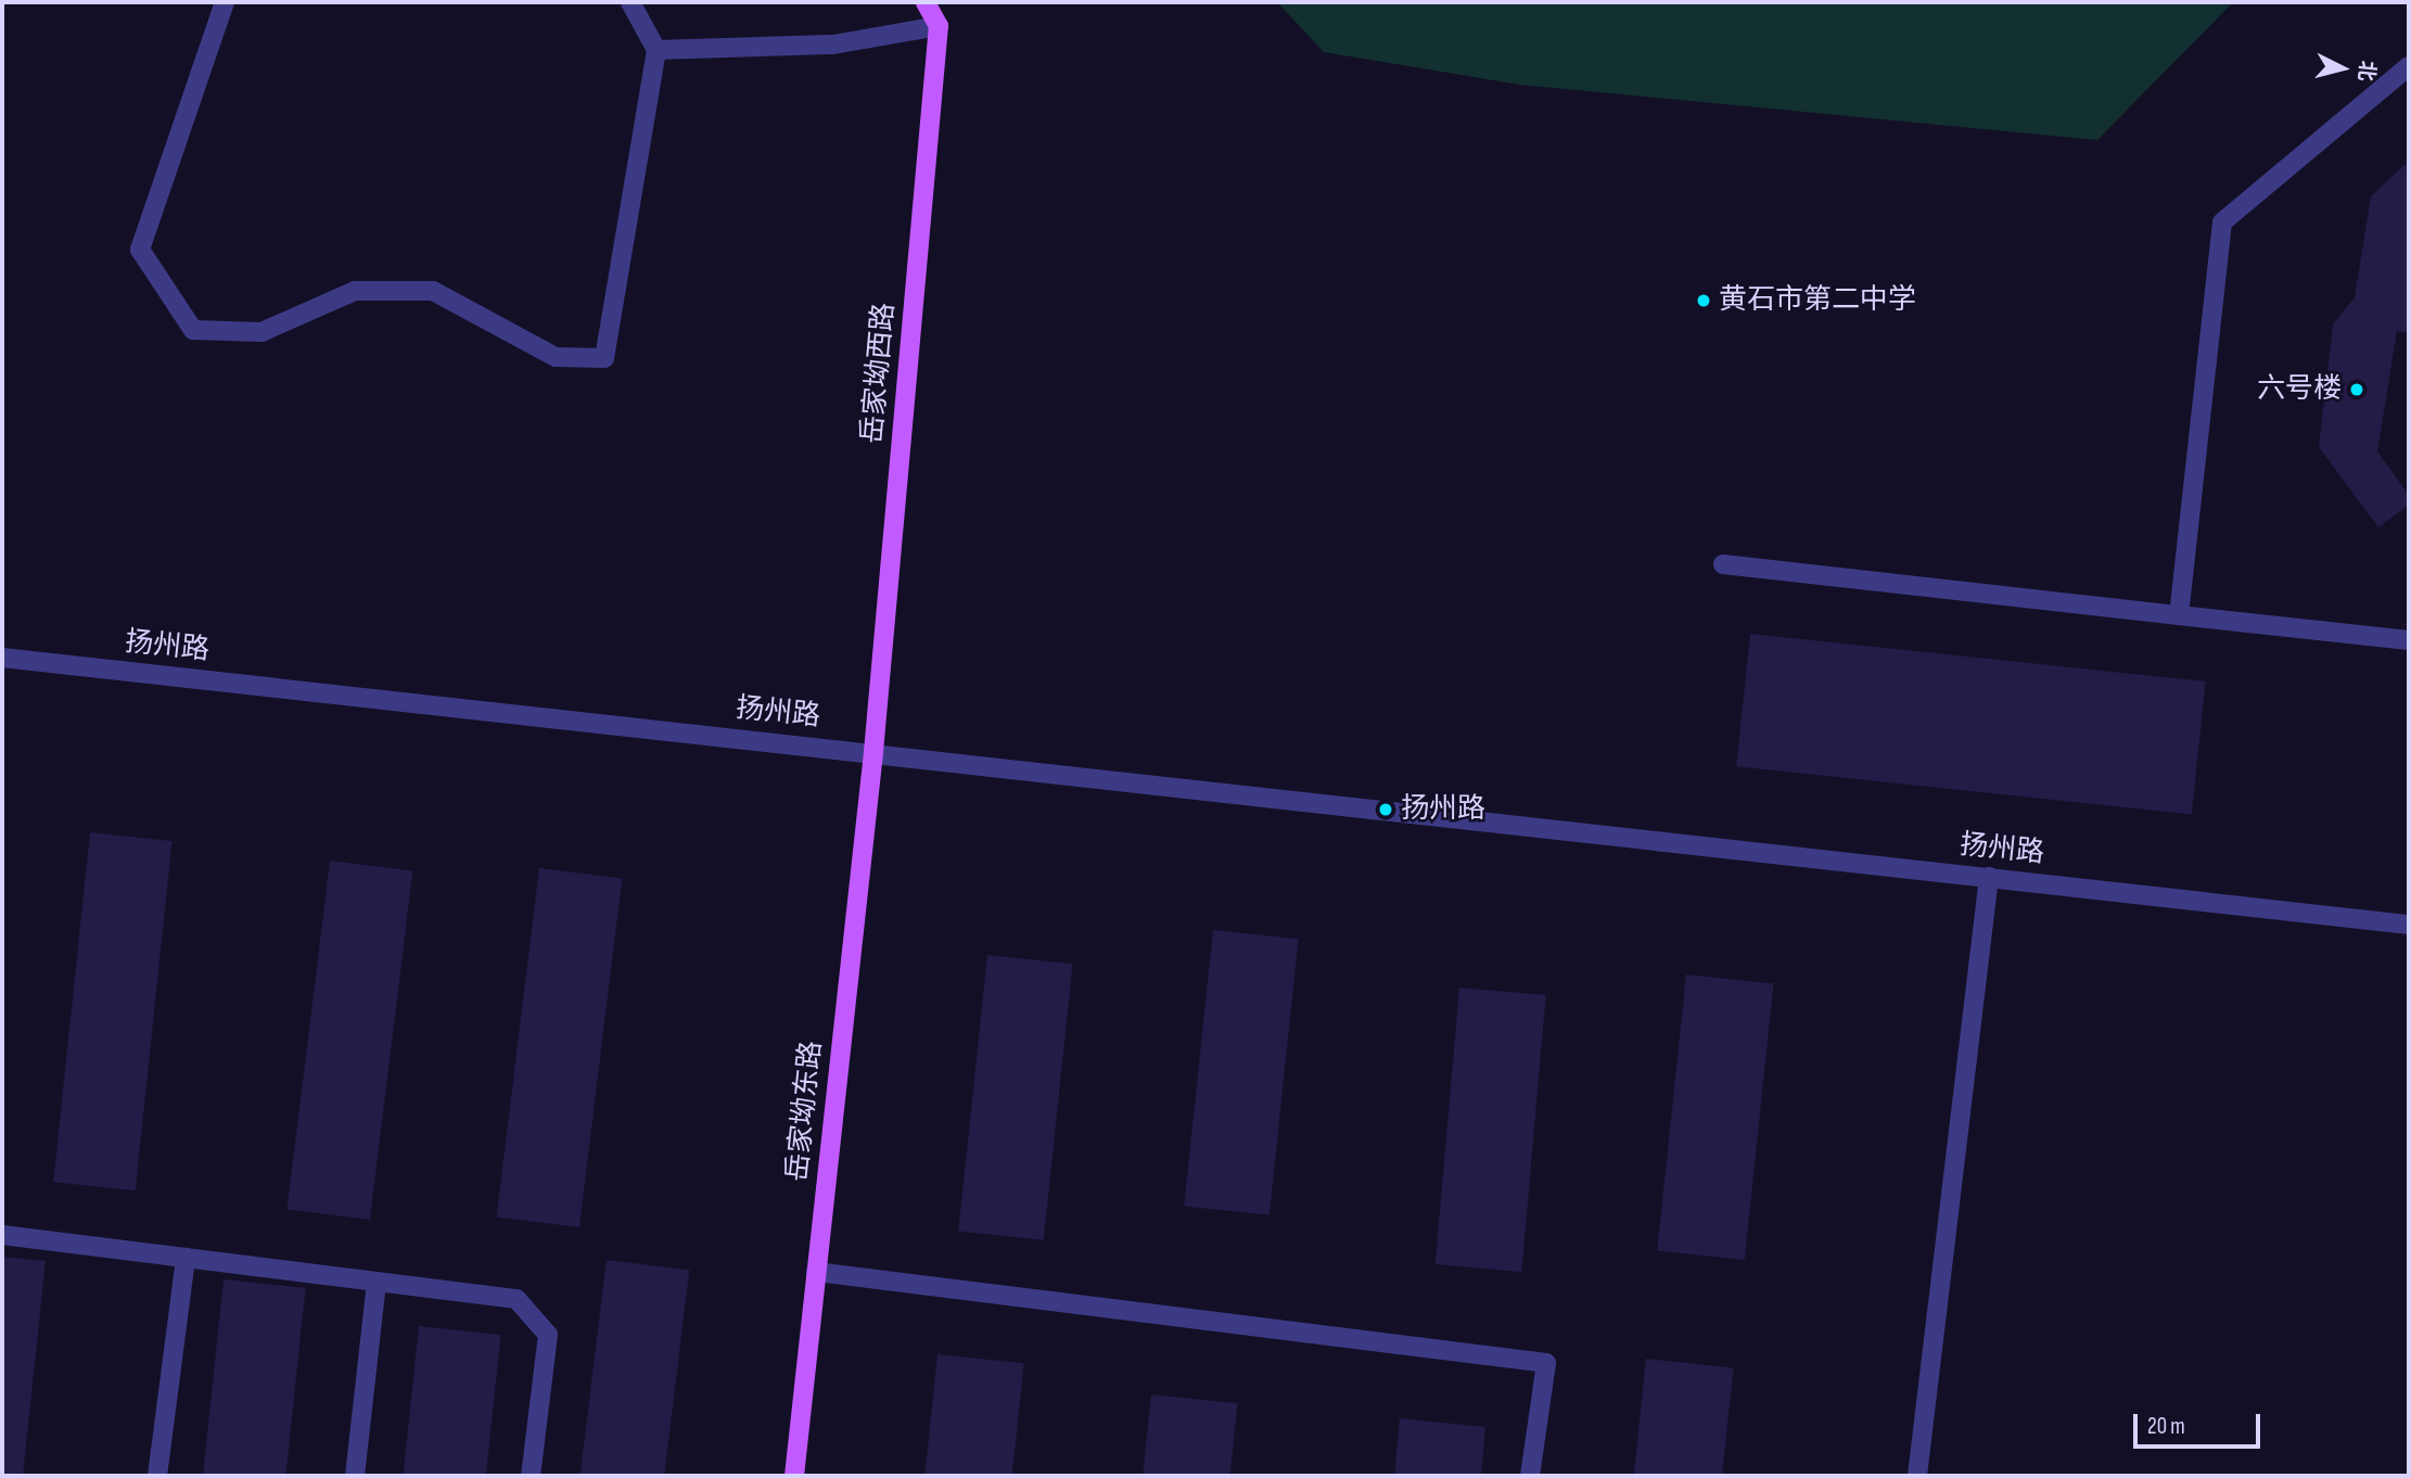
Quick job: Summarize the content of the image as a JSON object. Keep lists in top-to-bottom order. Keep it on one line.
{"streets":{"main road":["岳家坳西路","岳家坳东路"],"street":["扬州路"]},"crossings":[["岳家坳西路","扬州路"],["岳家坳西路","岳家坳东路"],["扬州路","岳家坳东路"]],"places":["黄石市第二中学","六号楼","扬州路"],"scale_bar":"20 m","north":"right"}
